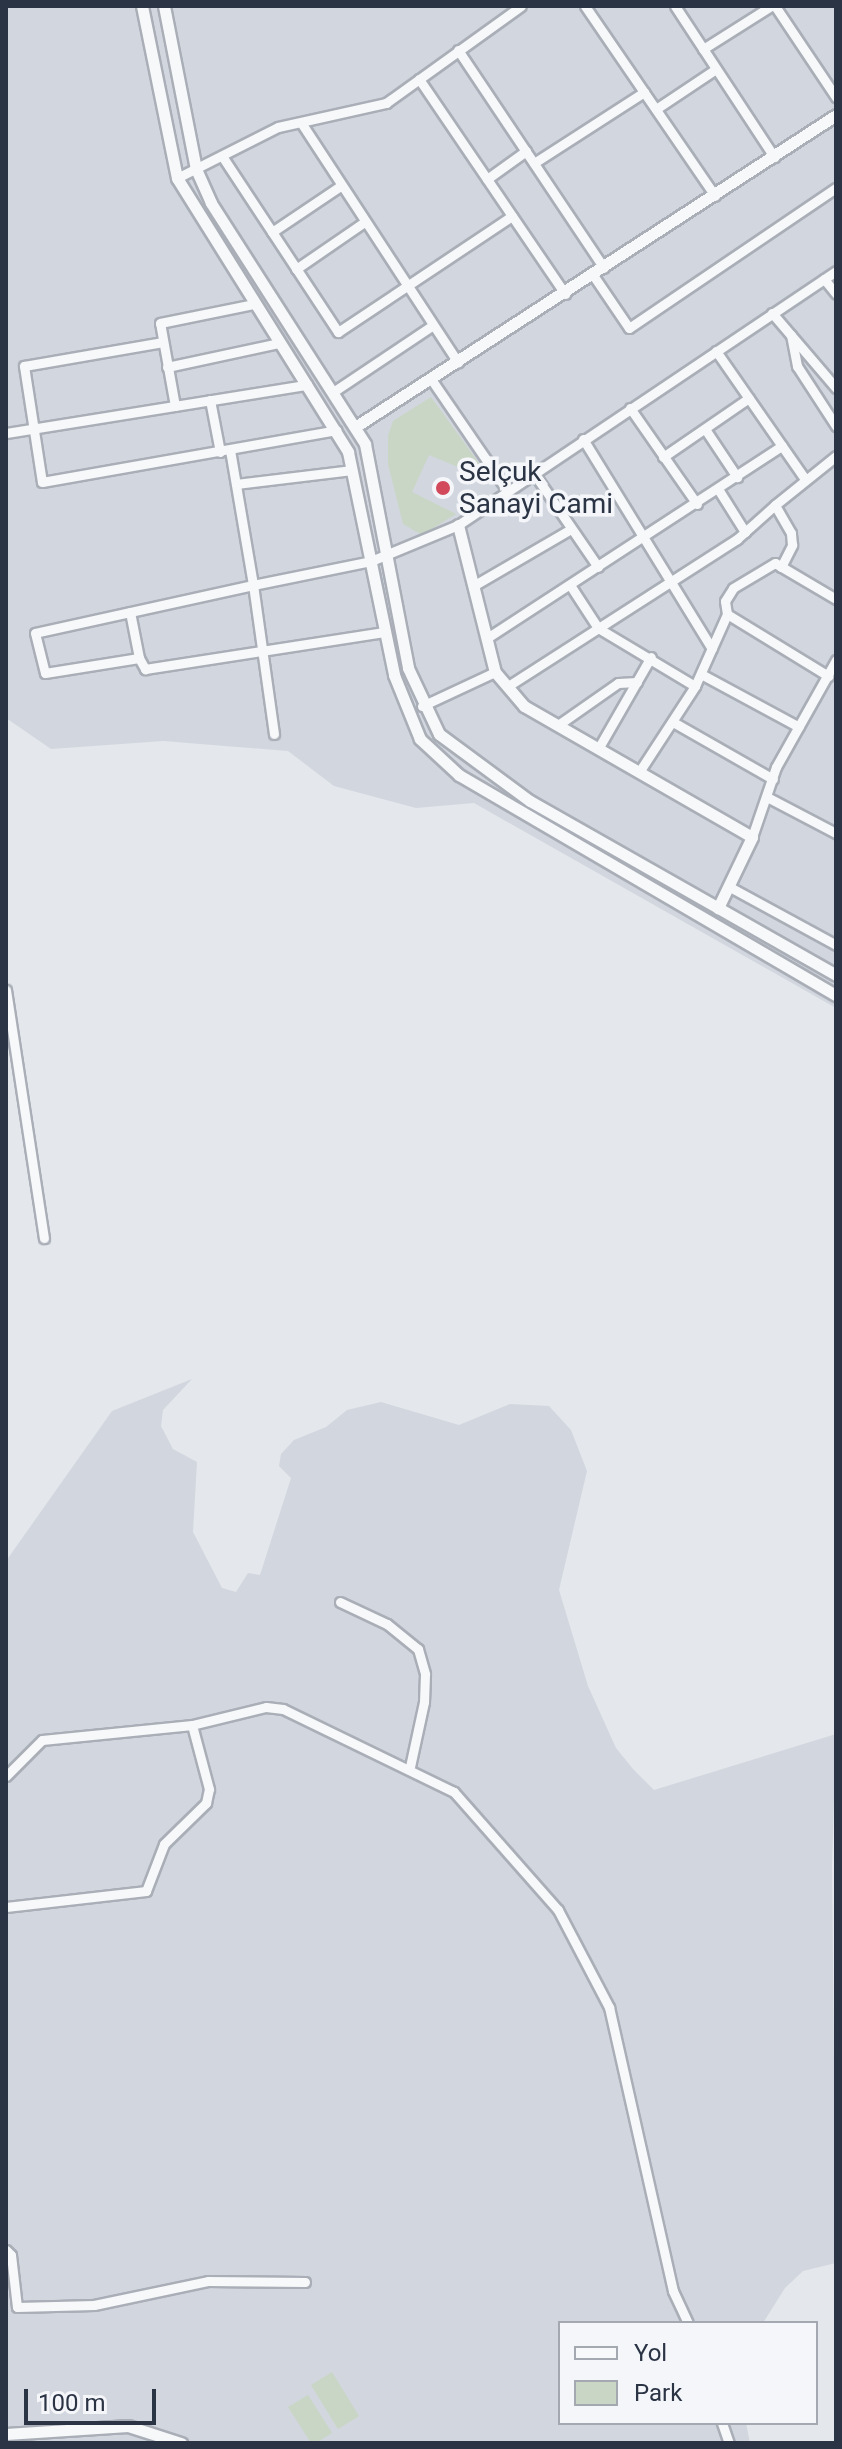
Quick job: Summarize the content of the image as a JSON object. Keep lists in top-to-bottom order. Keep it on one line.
{"places":["Selçuk Sanayi Cami"],"legend":["Yol","Park"],"scale_bar":"100 m"}
